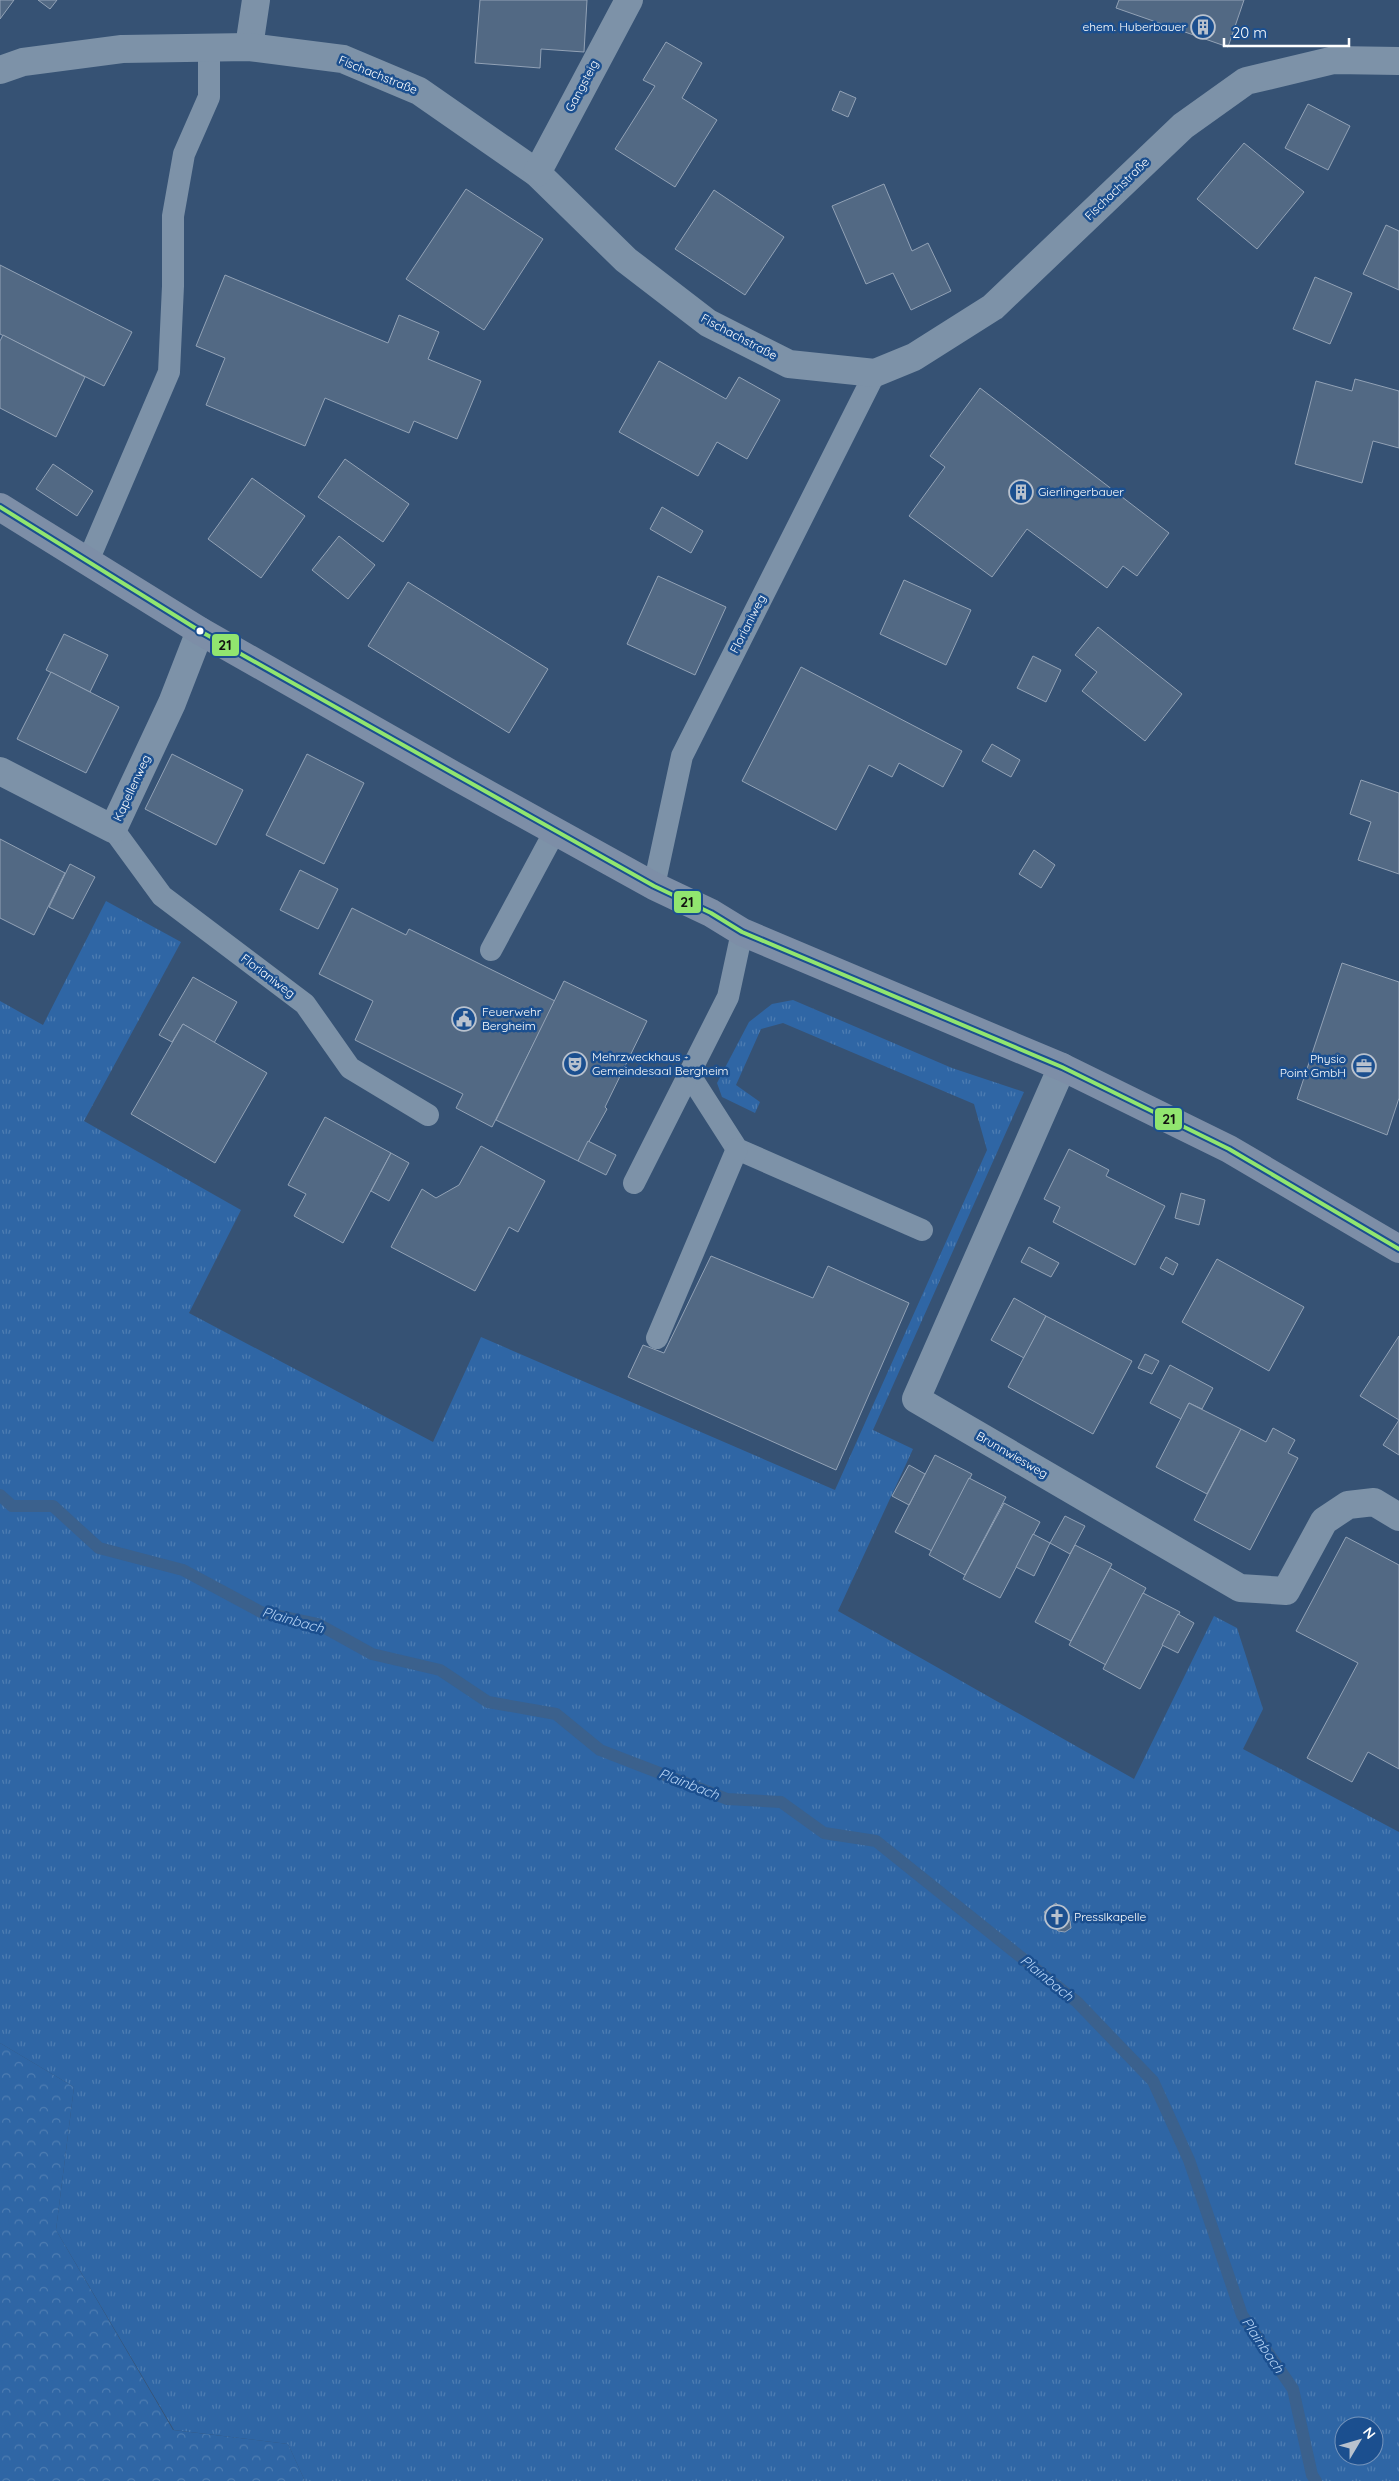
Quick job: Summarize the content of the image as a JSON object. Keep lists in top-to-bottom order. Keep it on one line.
{"streets":{"street":["Fischachstraße","Gangsteig","Kapellenweg","Brunnwiesweg"],"lane":["Florianiweg"]},"crossings":[["Fischachstraße","Gangsteig"],["Fischachstraße","Florianiweg"],["Florianiweg","Kapellenweg"]],"water":["Plainbach"],"places":{"building":["ehem. Huberbauer","Gierlingerbauer"],"public building":["Feuerwehr Bergheim"],"theatre":["Mehrzweckhaus - Gemeindesaal Bergheim"],"office":["Physio Point GmbH"],"church":["Presslkapelle"]},"lines":["transit line 21"],"scale_bar":"20 m","north":"top right"}
